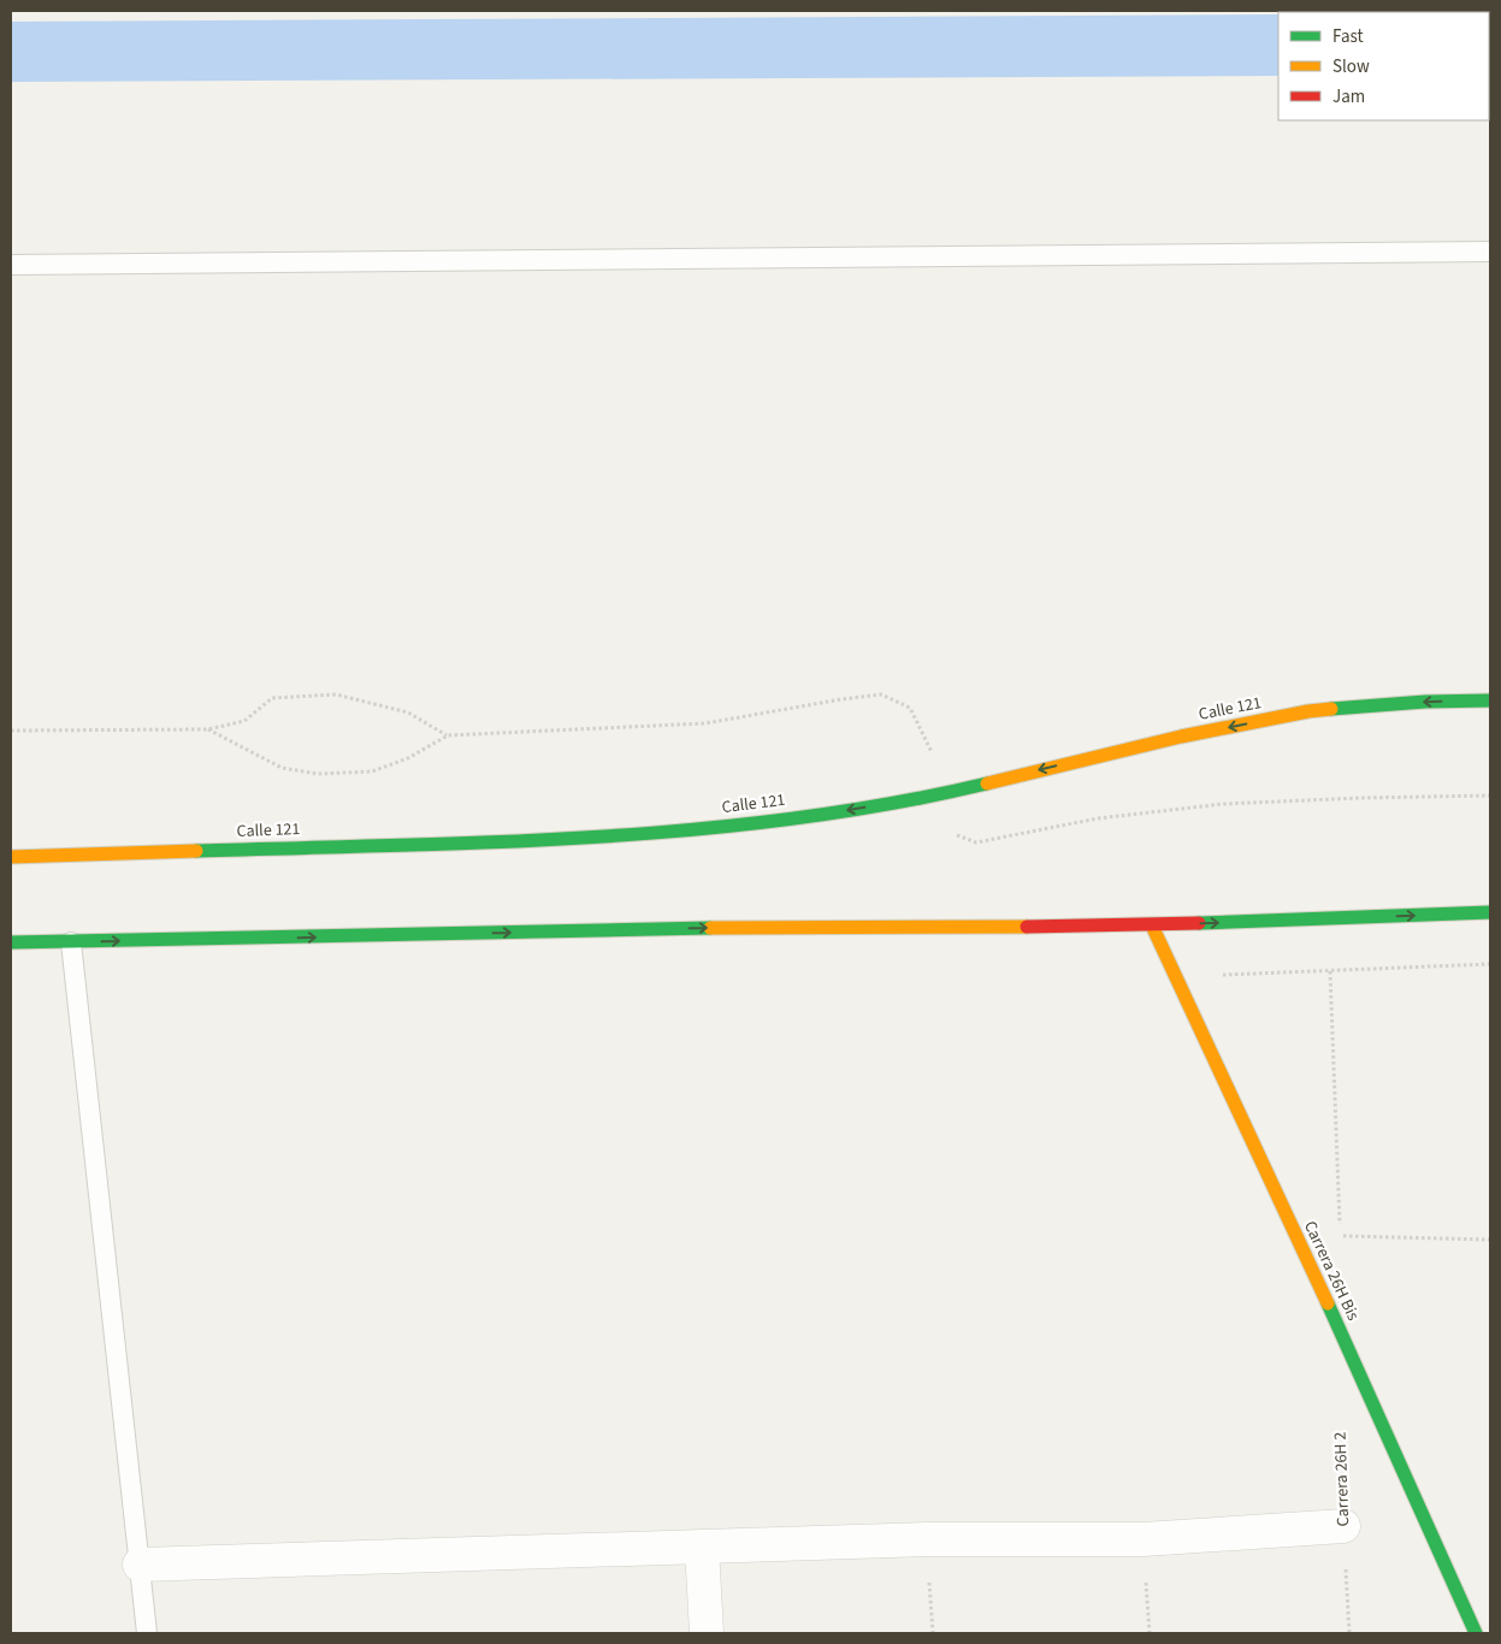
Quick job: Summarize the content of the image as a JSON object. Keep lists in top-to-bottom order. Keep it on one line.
{"streets":{"main road":["Calle 121","Carrera 26H Bis"],"path":["Carrera 26H 2"]},"legend":["Fast","Slow","Jam"]}
